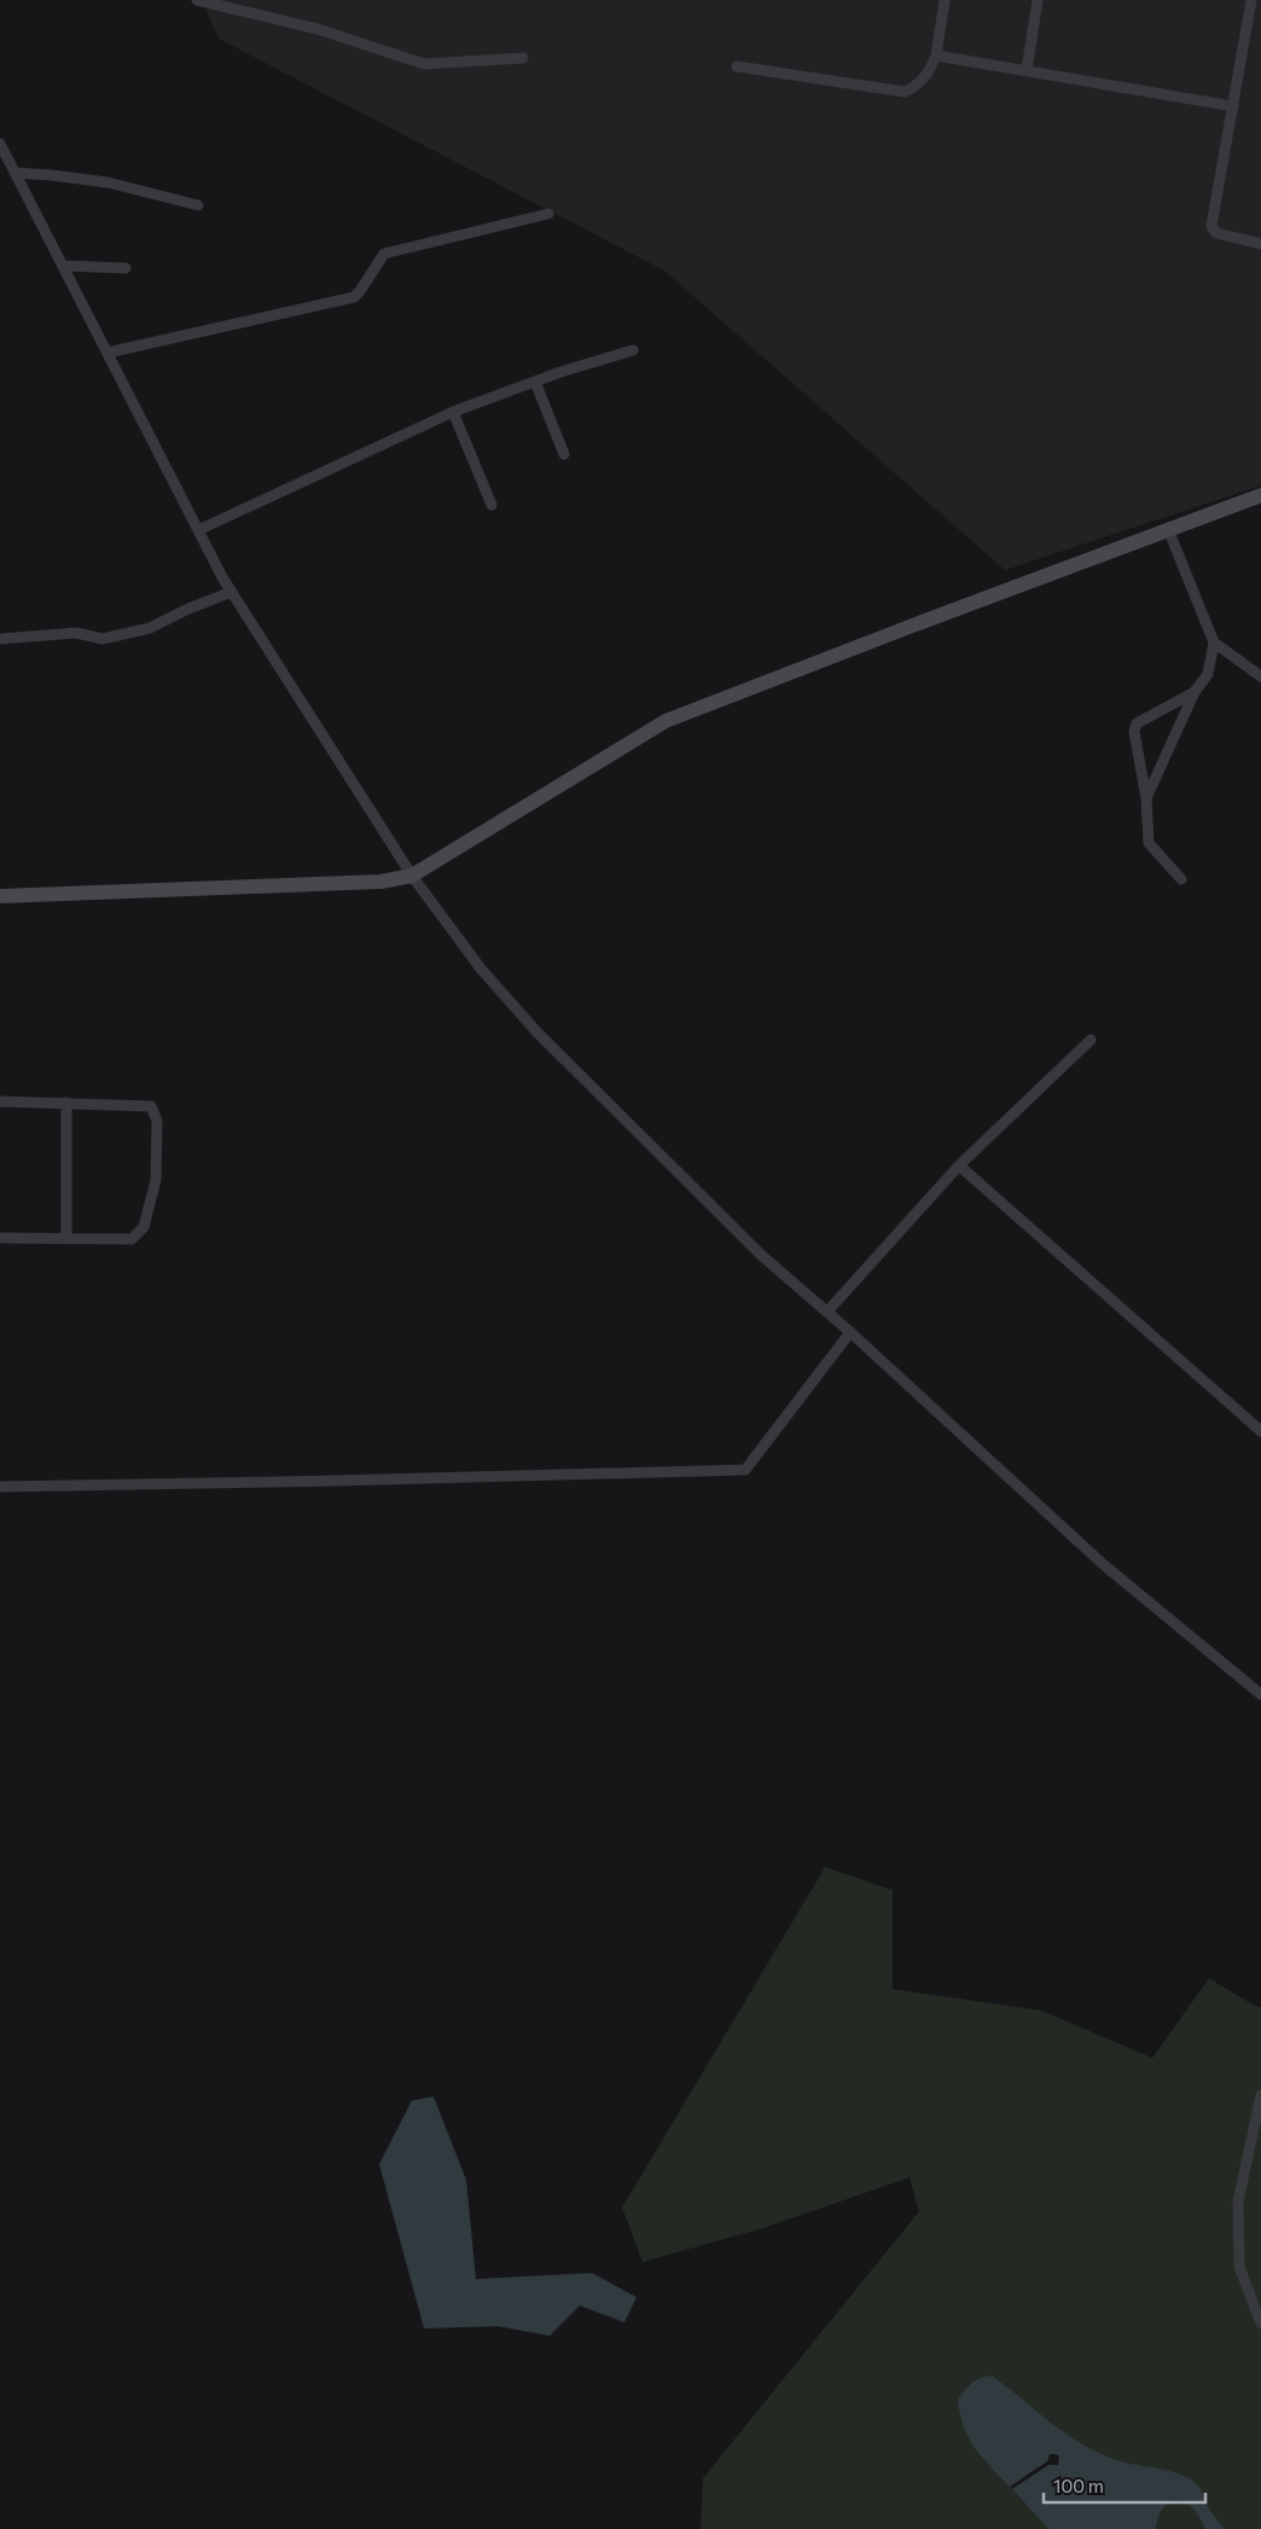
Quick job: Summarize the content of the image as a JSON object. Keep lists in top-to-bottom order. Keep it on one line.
{"scale_bar":"100 m"}
